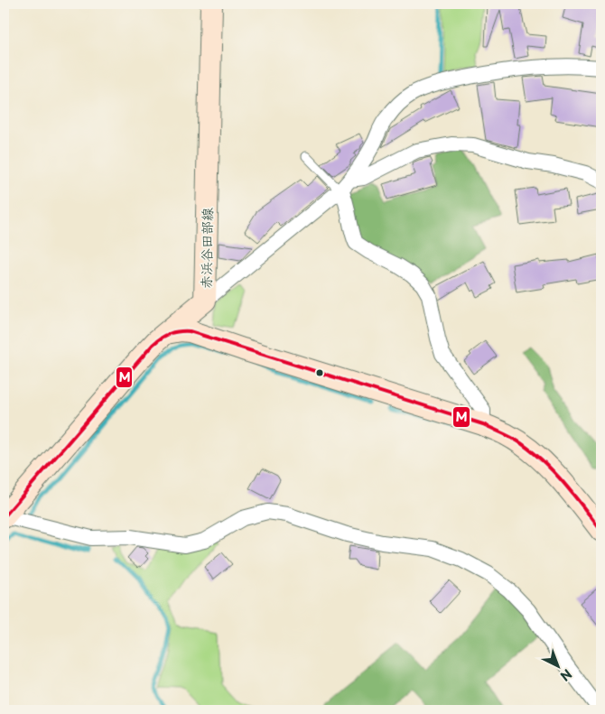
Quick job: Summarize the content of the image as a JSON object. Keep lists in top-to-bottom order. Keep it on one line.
{"streets":{"main road":["赤浜谷田部線"]},"lines":["transit line M"],"north":"bottom right"}
